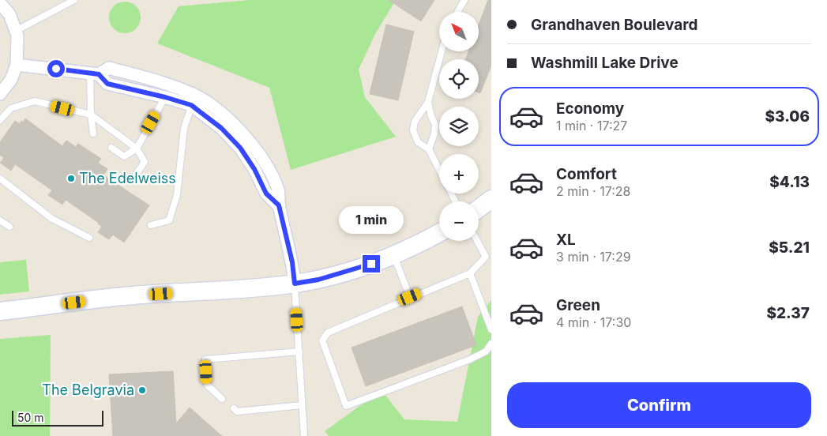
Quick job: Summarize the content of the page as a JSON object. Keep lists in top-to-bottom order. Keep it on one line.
{"places":["The Edelweiss","The Belgravia"],"scale_bar":"50 m","north":"top left","page":{"banner":["Grandhaven Boulevard","Washmill Lake Drive"],"map_buttons":["+","−"],"list":[{"name":"Economy","note":"1 min · 17:27","value":"$3.06"},{"name":"Comfort","note":"2 min · 17:28","value":"$4.13"},{"name":"XL","note":"3 min · 17:29","value":"$5.21"},{"name":"Green","note":"4 min · 17:30","value":"$2.37"}],"bubble":"1 min","buttons":"Confirm","scale":"50 m"}}
